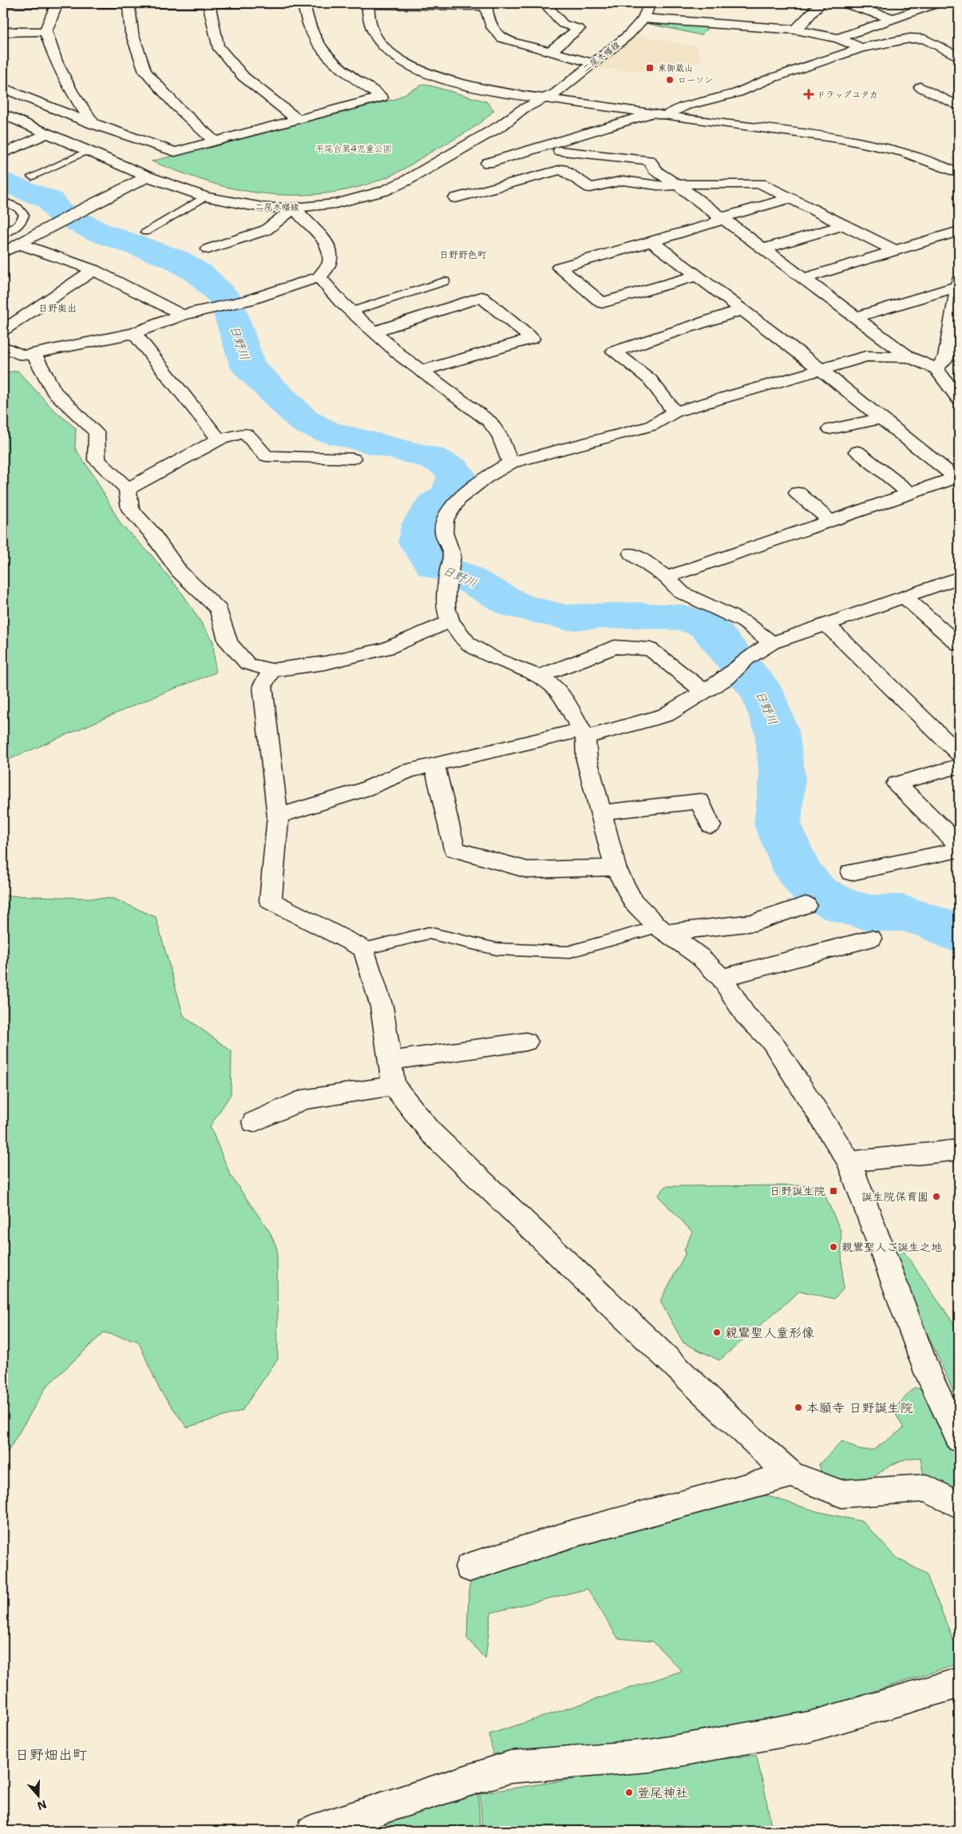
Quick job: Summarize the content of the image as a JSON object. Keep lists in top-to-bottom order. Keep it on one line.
{"streets":{"street":["二尾木幡線"]},"districts":["日野野色町","日野奥出","日野畑出町"],"water":["日野川"],"parks":["平尾台第4児童公園"],"places":{"transit":["東御蔵山","日野誕生院"],"other":["ローソン","誕生院保育園","親鸞聖人ご誕生之地","親鸞聖人童形像","本願寺 日野誕生院","萱尾神社"],"health":["ドラッグユタカ"]},"north":"bottom"}
